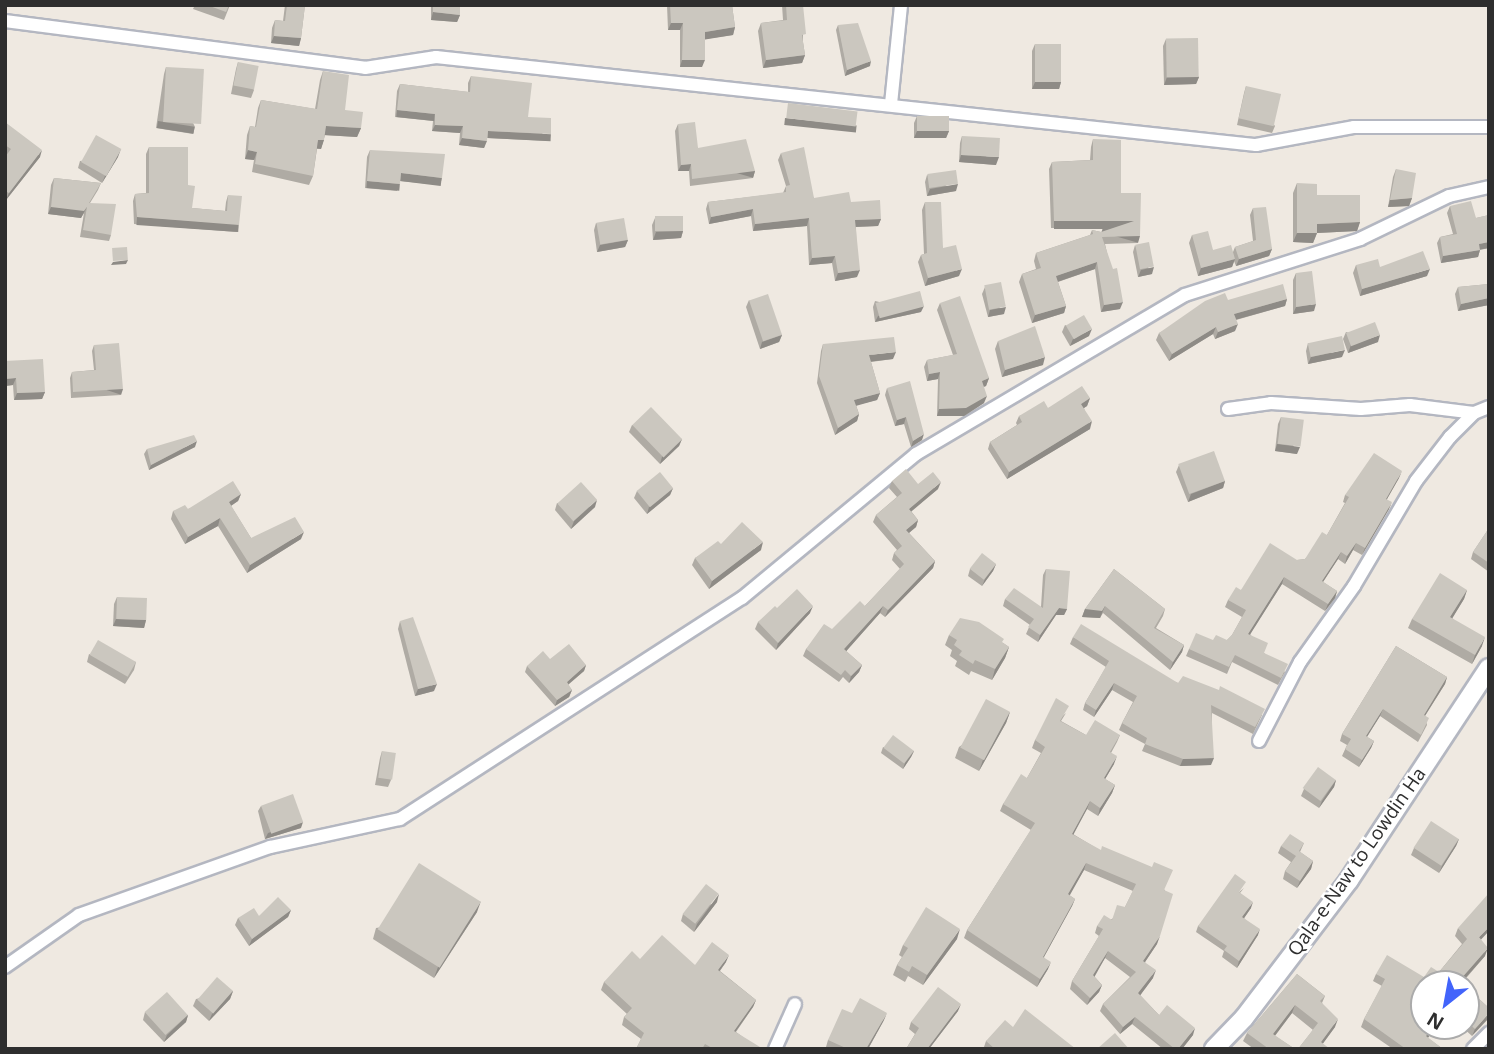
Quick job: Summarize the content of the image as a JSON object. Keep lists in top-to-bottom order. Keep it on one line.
{"streets":{"main road":["Qala-e-Naw to Lowdin Ha"]},"north":"bottom left"}
